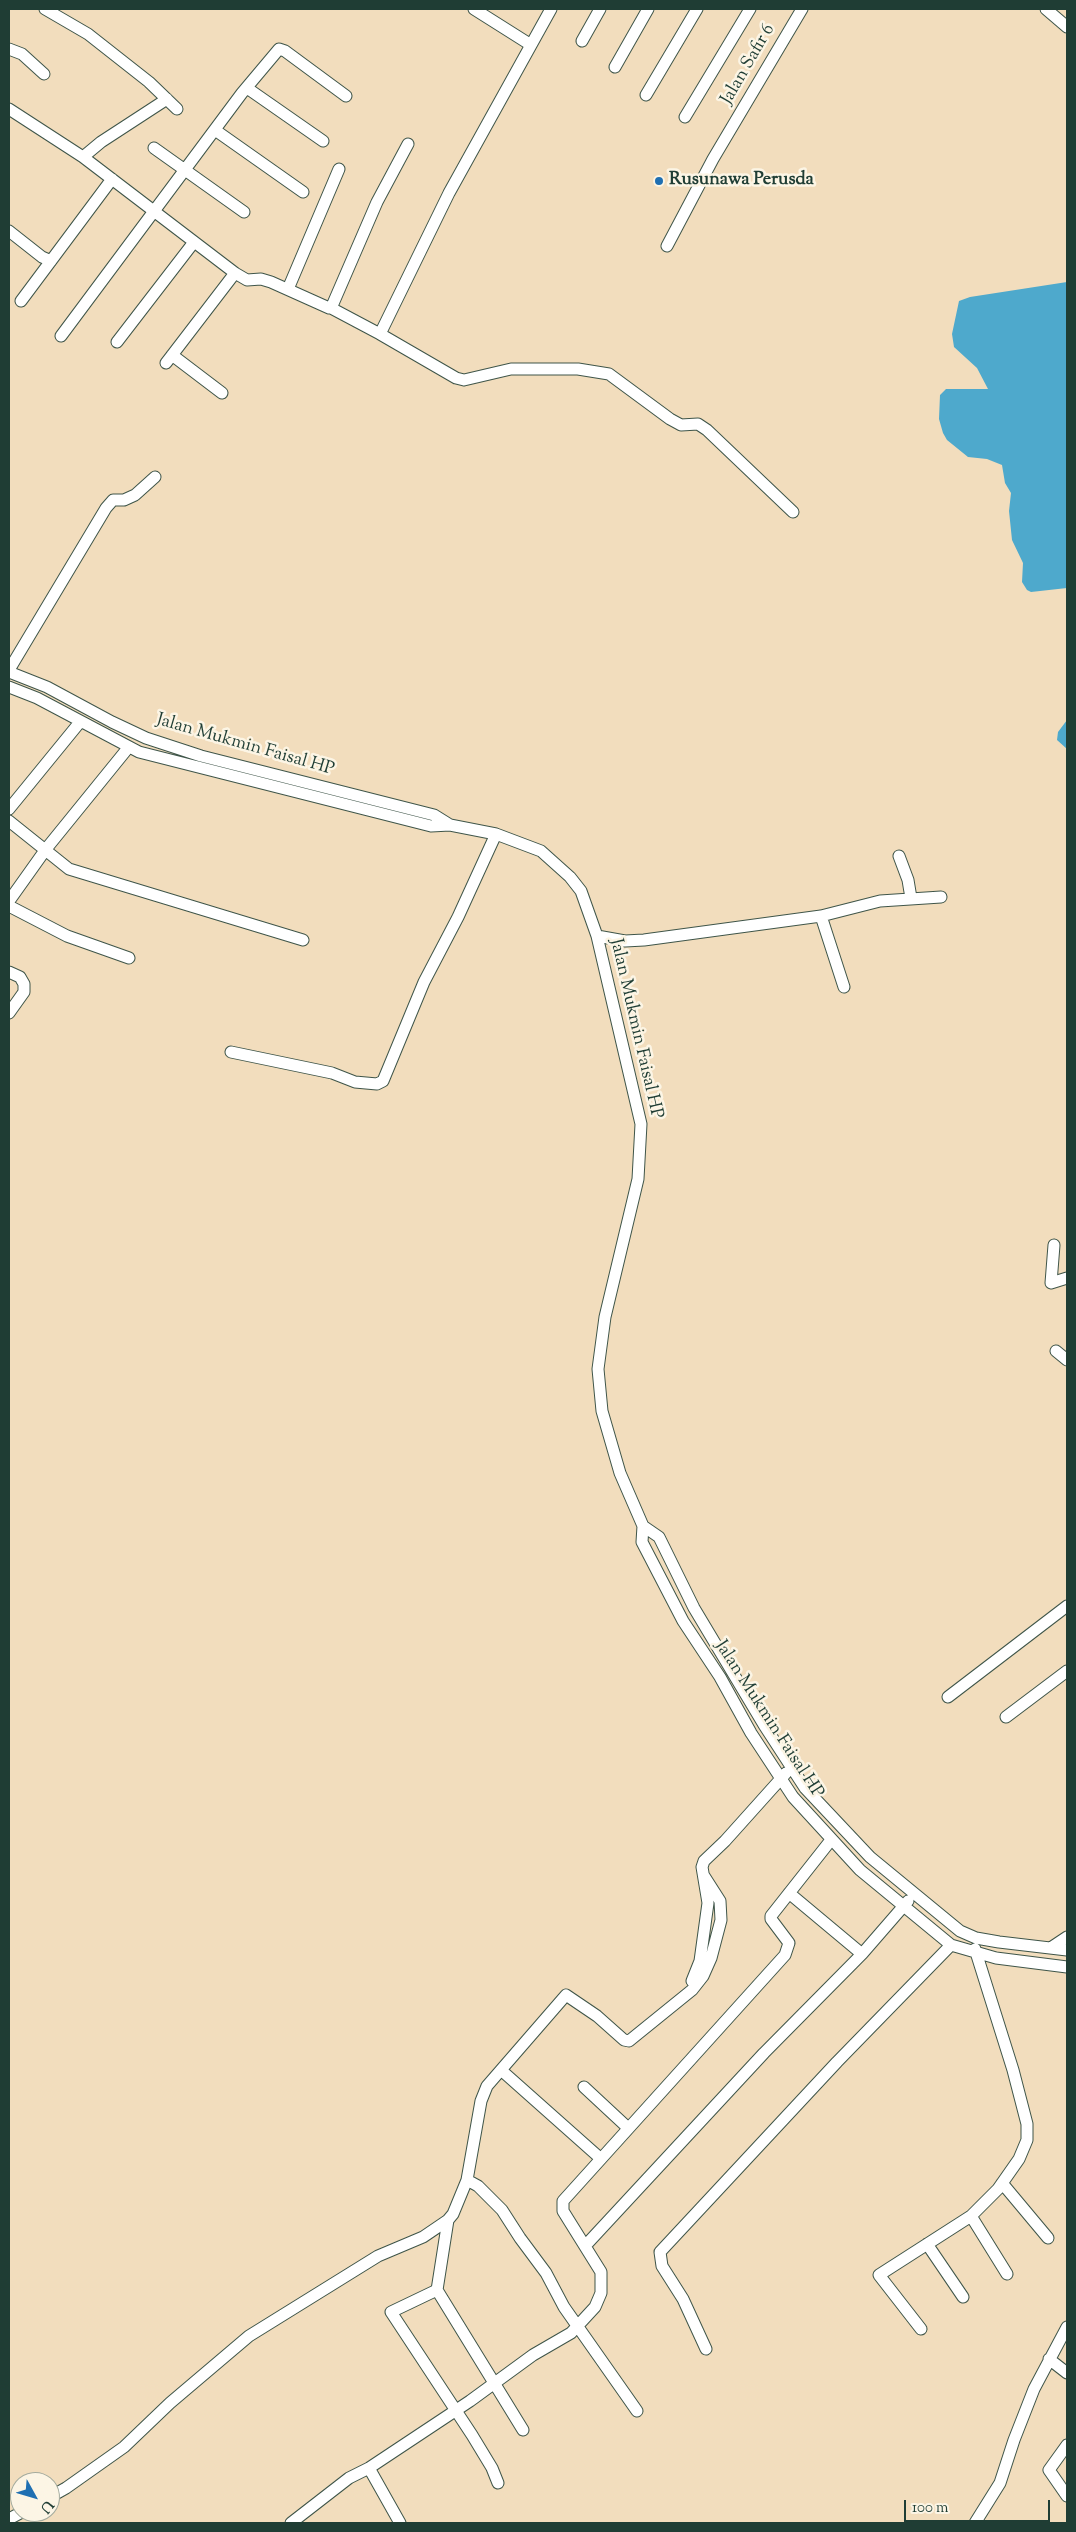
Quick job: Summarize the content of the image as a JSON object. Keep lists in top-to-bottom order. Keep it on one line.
{"streets":{"street":["Jalan Safir 6","Jalan Mukmin Faisal HP"]},"places":["Rusunawa Perusda"],"scale_bar":"100 m","north":"bottom right"}
